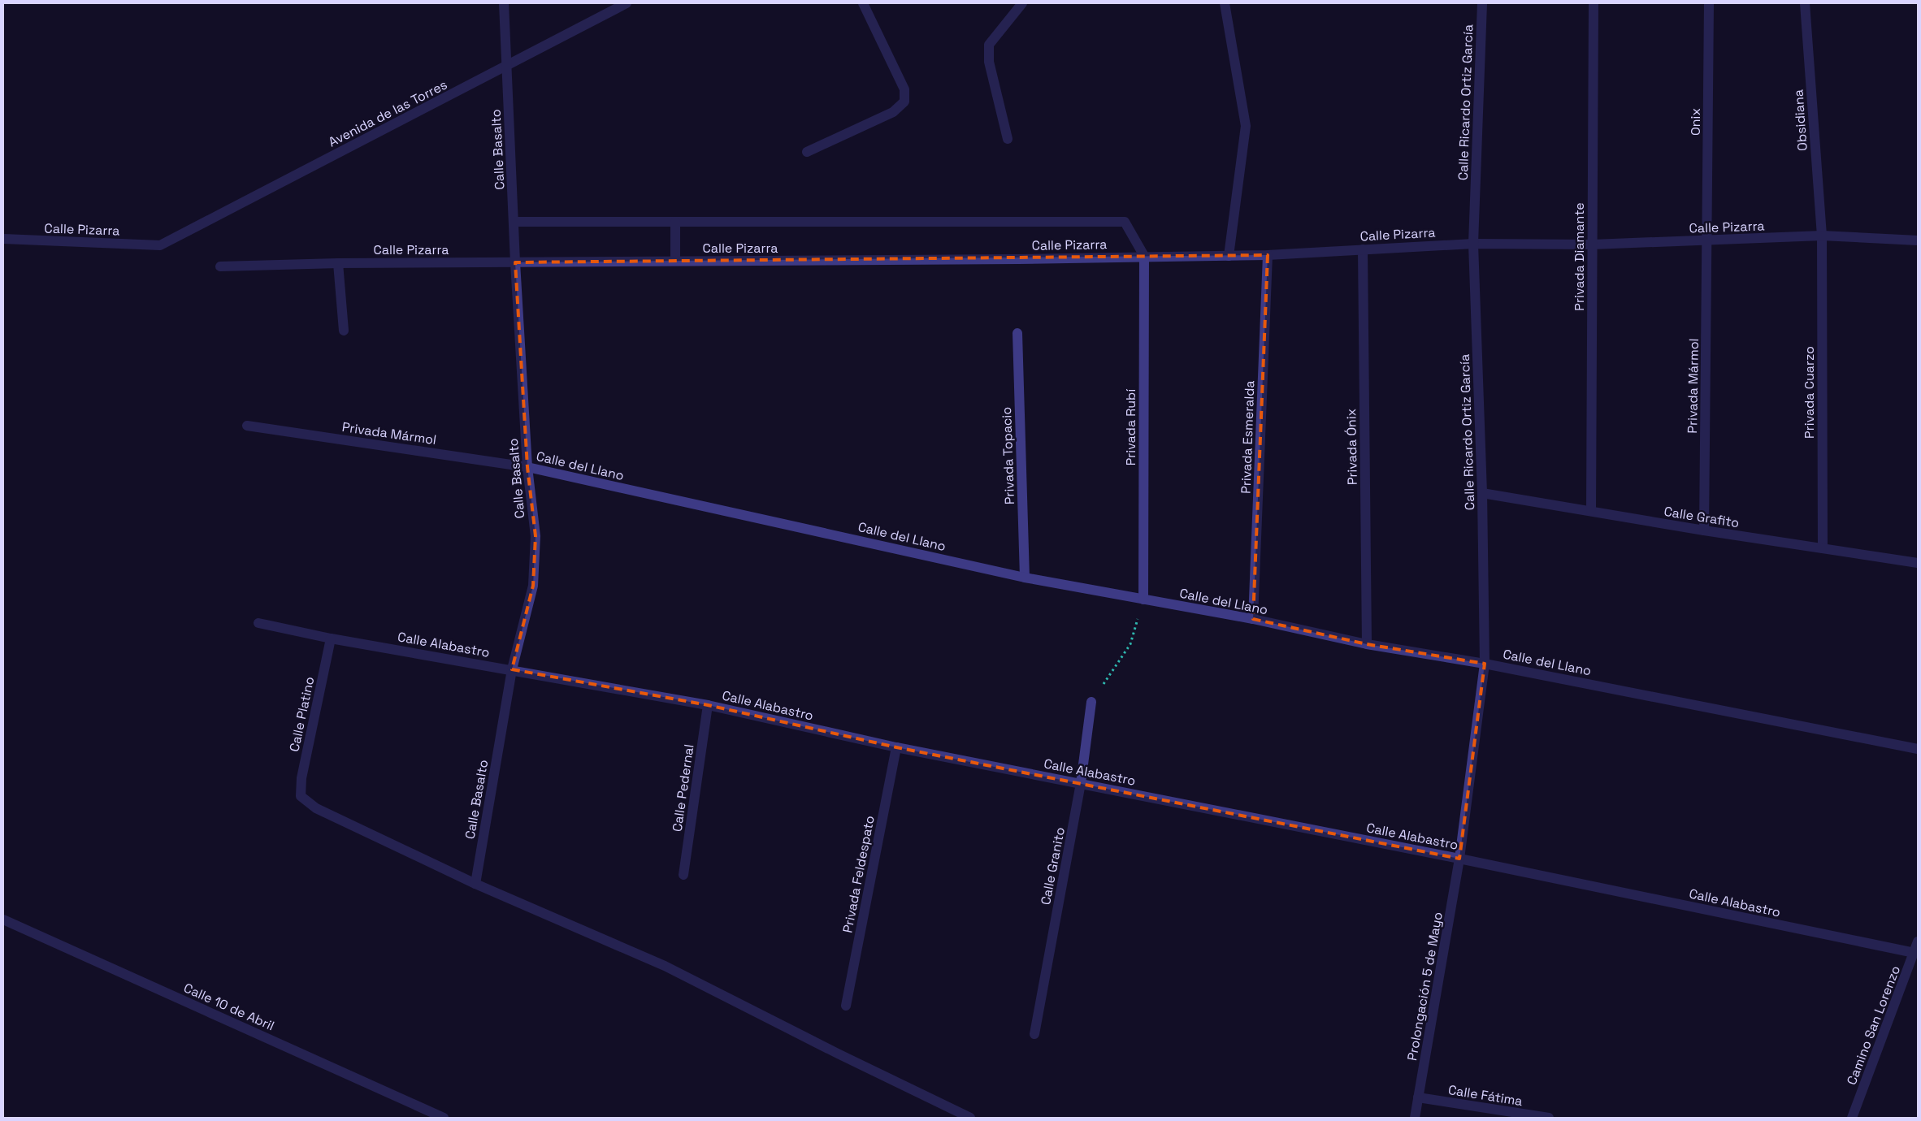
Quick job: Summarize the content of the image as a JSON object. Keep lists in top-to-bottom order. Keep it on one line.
{"streets":{"street":["Calle Ricardo Ortiz García","Avenida de las Torres","Obsidiana","Onix","Calle Basalto","Calle Pizarra","Privada Diamante","Privada Mármol","Privada Cuarzo","Privada Rubí","Privada Esmeralda","Privada Ónix","Privada Topacio","Calle del Llano","Calle Grafito","Calle Alabastro","Calle Platino","Calle Pedernal","Calle Granito","Privada Feldespato","Prolongación 5 de Mayo","Calle 10 de Abril","Camino San Lorenzo","Calle Fátima"]},"crossings":[["Calle Ricardo Ortiz García","Calle Pizarra"],["Calle Ricardo Ortiz García","Calle del Llano"],["Calle Ricardo Ortiz García","Calle Grafito"],["Calle Ricardo Ortiz García","Calle Alabastro"],["Calle Ricardo Ortiz García","Prolongación 5 de Mayo"],["Avenida de las Torres","Calle Basalto"],["Avenida de las Torres","Calle Pizarra"],["Obsidiana","Calle Pizarra"],["Obsidiana","Privada Cuarzo"],["Onix","Calle Pizarra"],["Onix","Privada Mármol"],["Calle Basalto","Calle Pizarra"],["Calle Basalto","Privada Mármol"],["Calle Basalto","Calle del Llano"],["Calle Basalto","Calle Alabastro"],["Calle Basalto","Calle Platino"],["Calle Pizarra","Privada Diamante"],["Calle Pizarra","Privada Mármol"],["Calle Pizarra","Privada Cuarzo"],["Calle Pizarra","Privada Rubí"],["Calle Pizarra","Privada Esmeralda"],["Calle Pizarra","Privada Ónix"],["Privada Diamante","Calle Grafito"],["Privada Mármol","Calle del Llano"],["Privada Mármol","Calle Grafito"],["Privada Cuarzo","Calle Grafito"],["Privada Rubí","Calle del Llano"],["Privada Esmeralda","Calle del Llano"],["Privada Ónix","Calle del Llano"],["Privada Topacio","Calle del Llano"],["Calle Alabastro","Calle Platino"],["Calle Alabastro","Calle Pedernal"],["Calle Alabastro","Calle Granito"],["Calle Alabastro","Privada Feldespato"],["Calle Alabastro","Prolongación 5 de Mayo"],["Calle Alabastro","Camino San Lorenzo"],["Prolongación 5 de Mayo","Calle Fátima"]]}
